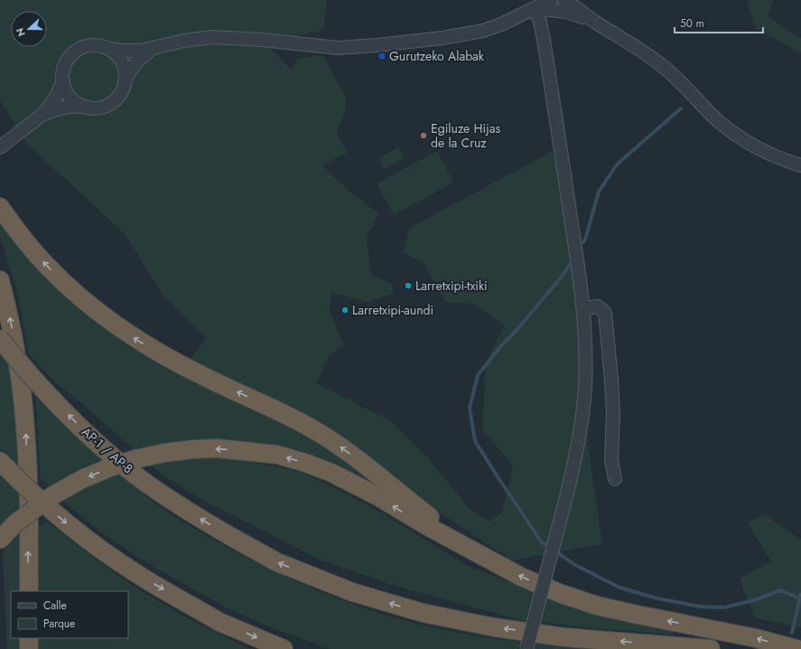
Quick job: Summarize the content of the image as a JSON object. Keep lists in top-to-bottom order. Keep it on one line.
{"streets":{"highway":["AP-1 / AP-8"]},"places":{"transit":["Gurutzeko Alabak"],"other":["Egiluze Hijas de la Cruz","Larretxipi-txiki","Larretxipi-aundi"]},"legend":["Calle","Parque"],"scale_bar":"50 m","north":"left"}
